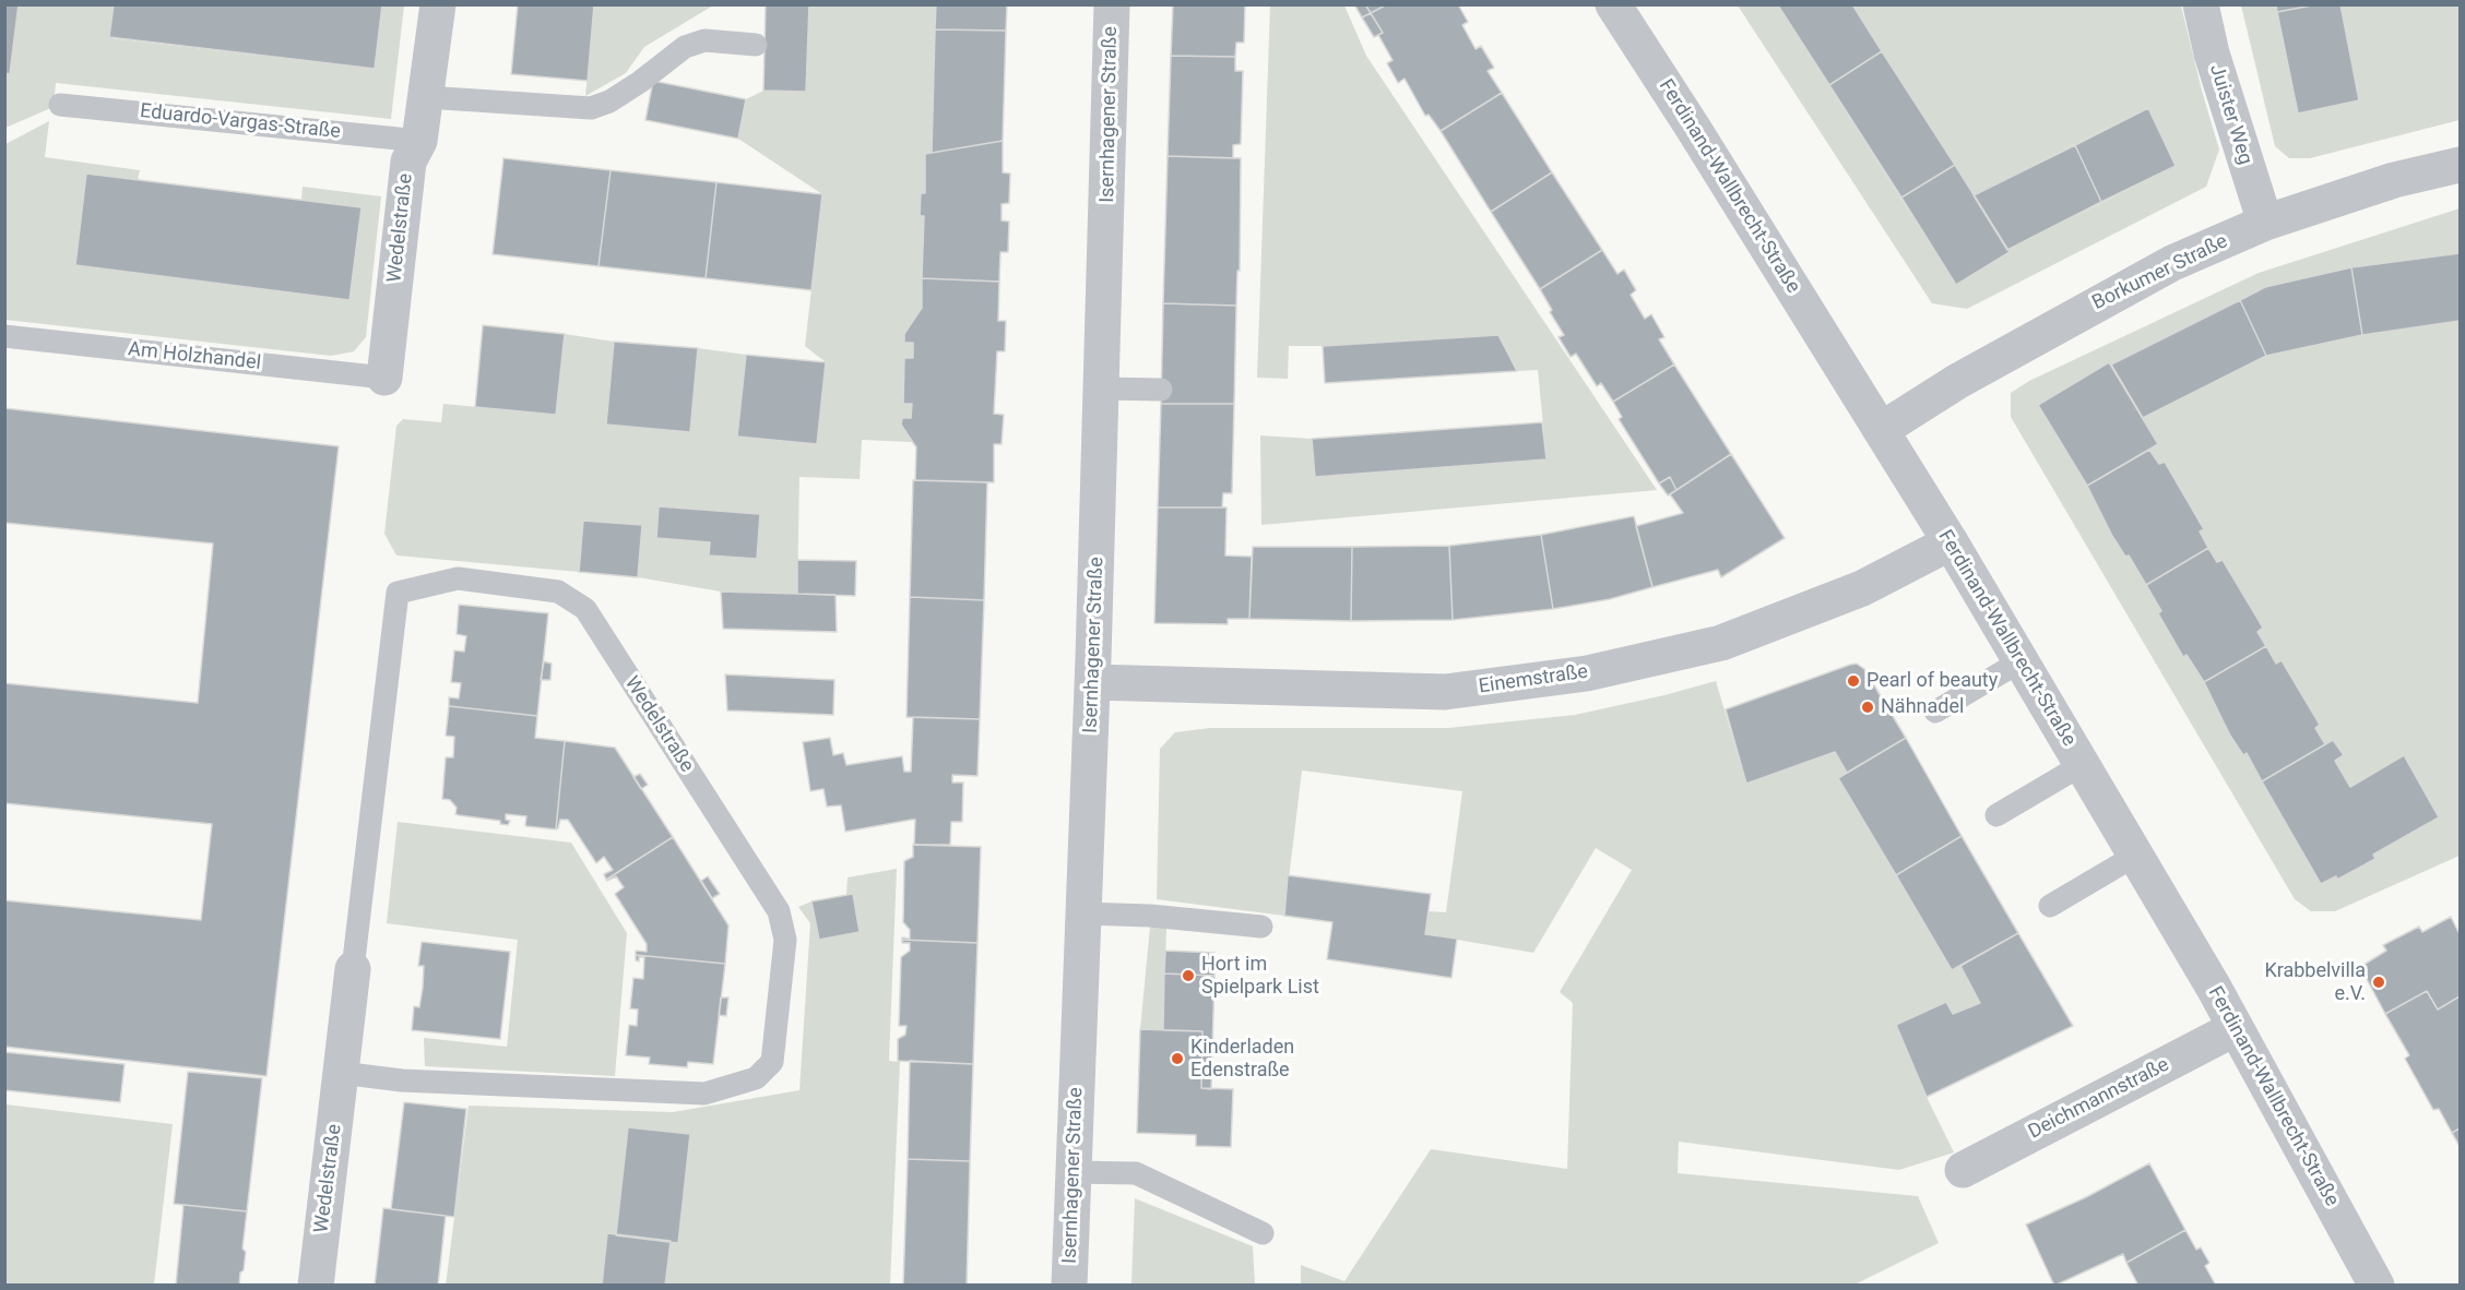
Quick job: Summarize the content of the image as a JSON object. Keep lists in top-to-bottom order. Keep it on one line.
{"streets":{"street":["Isernhagener Straße","Juister Weg","Ferdinand-Wallbrecht-Straße","Wedelstraße","Borkumer Straße","Einemstraße","Deichmannstraße"],"lane":["Eduardo-Vargas-Straße","Am Holzhandel"]},"crossings":[["Isernhagener Straße","Einemstraße"],["Juister Weg","Borkumer Straße"],["Eduardo-Vargas-Straße","Wedelstraße"],["Ferdinand-Wallbrecht-Straße","Borkumer Straße"],["Ferdinand-Wallbrecht-Straße","Einemstraße"],["Ferdinand-Wallbrecht-Straße","Deichmannstraße"],["Wedelstraße","Am Holzhandel"]],"places":["Pearl of beauty","Nähnadel","Hort im Spielpark List","Krabbelvilla e.V.","Kinderladen Edenstraße"]}
